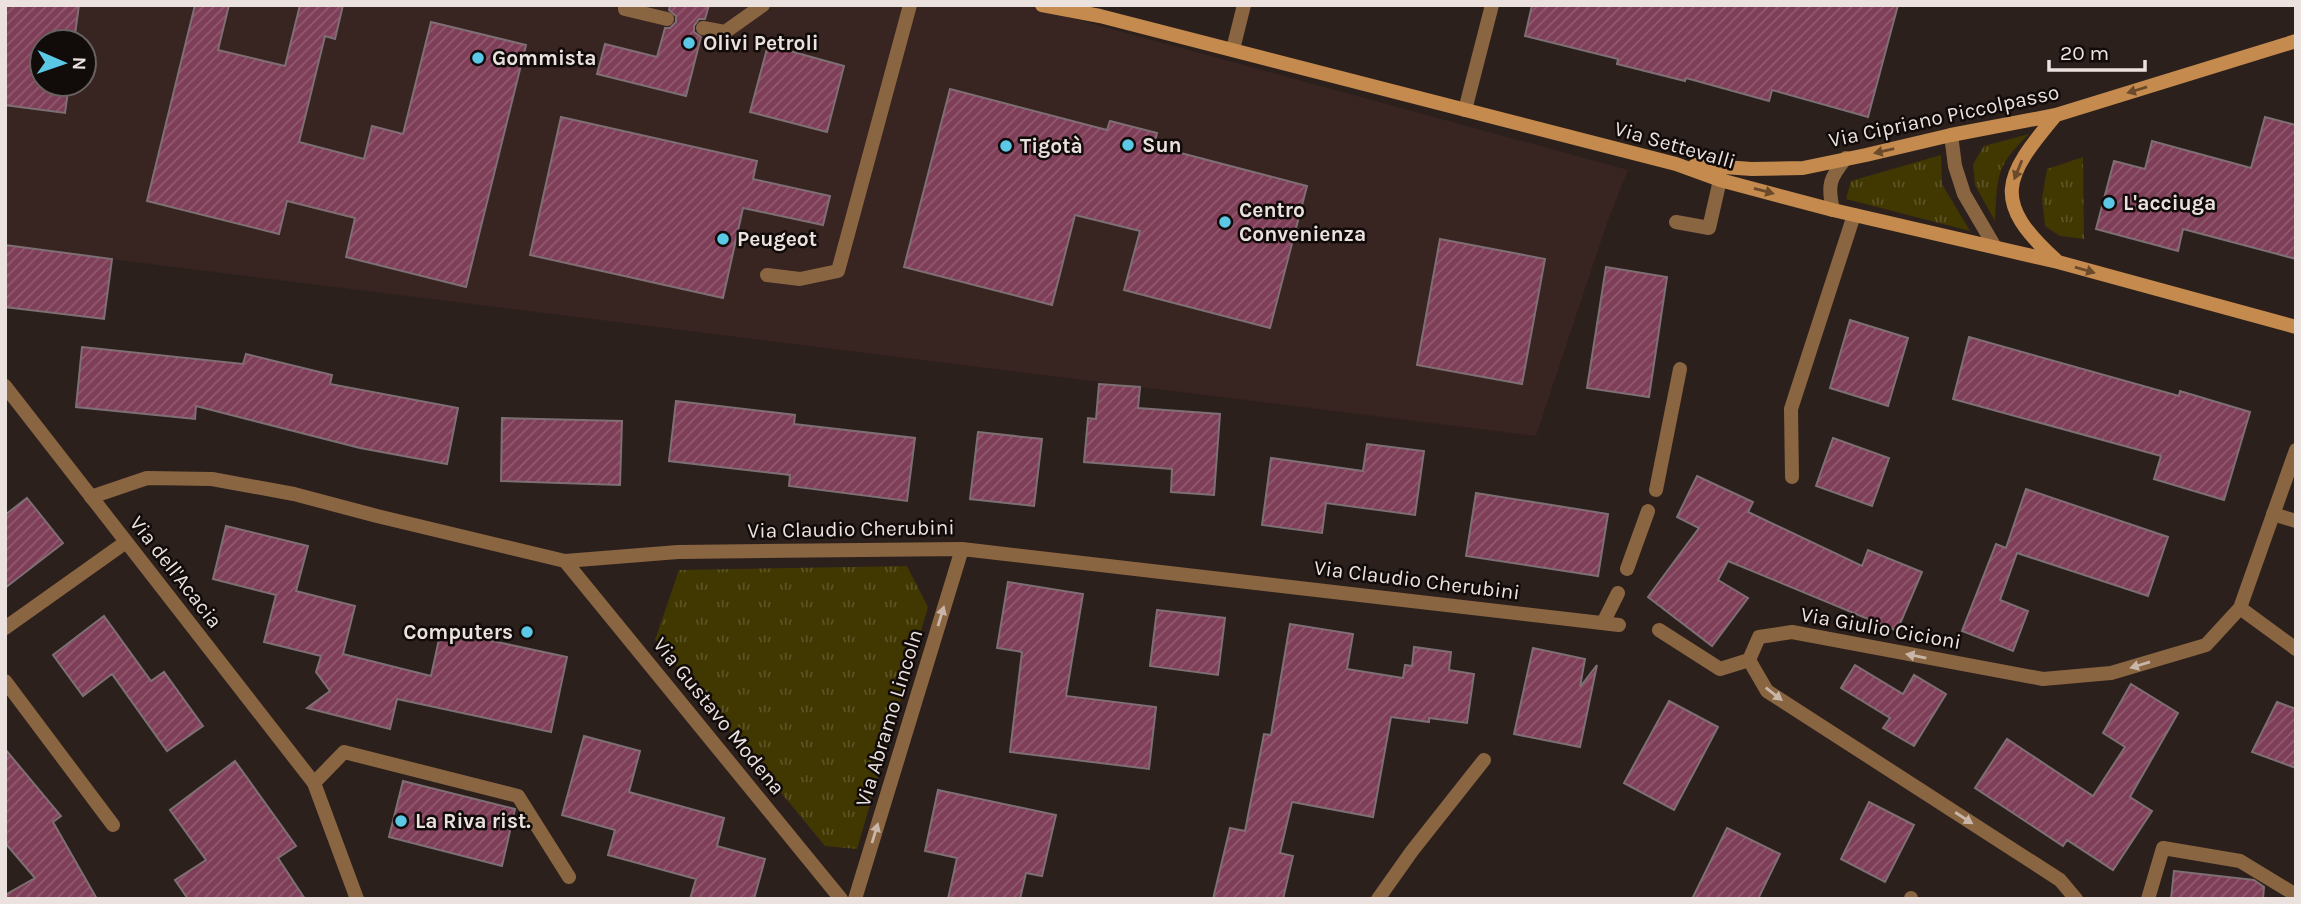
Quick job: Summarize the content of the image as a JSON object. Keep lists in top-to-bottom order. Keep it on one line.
{"streets":{"main road":["Via Cipriano Piccolpasso","Via Settevalli"],"street":["Via Claudio Cherubini","Via dell'Acacia","Via Giulio Cicioni","Via Gustavo Modena","Via Abramo Lincoln"]},"crossings":[["Via Cipriano Piccolpasso","Via Settevalli"],["Via Claudio Cherubini","Via dell'Acacia"],["Via Claudio Cherubini","Via Gustavo Modena"],["Via Claudio Cherubini","Via Abramo Lincoln"]],"one_way":["Via Cipriano Piccolpasso","Via Giulio Cicioni","Via Abramo Lincoln"],"places":["Olivi Petroli","Gommista","Sun","Tigotà","L'acciuga","Centro Convenienza","Peugeot","Computers","La Riva rist."],"scale_bar":"20 m","north":"right"}
